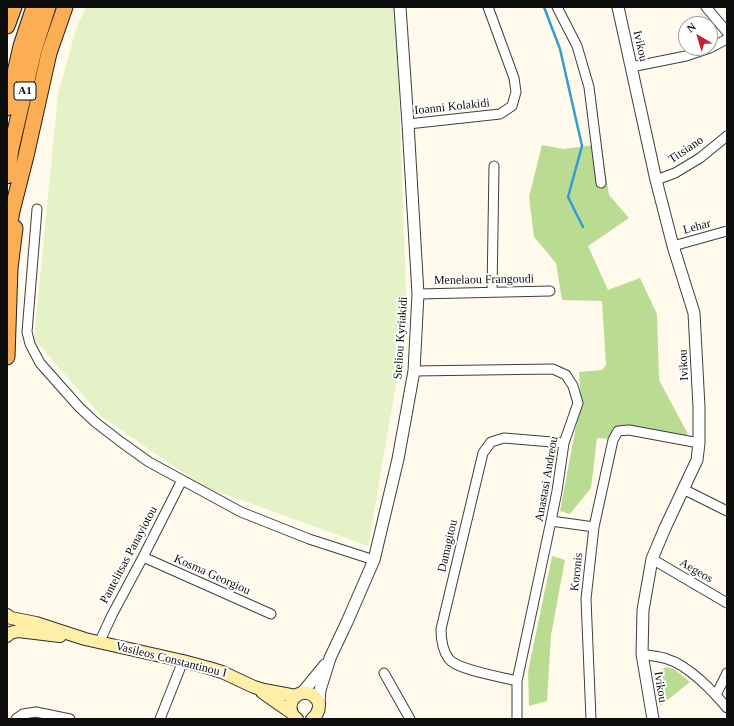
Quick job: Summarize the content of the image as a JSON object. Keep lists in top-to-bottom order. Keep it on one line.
{"streets":{"highway":["A1"],"main road":["Vasileos Constantinou I"],"street":["Ivikou","Ioanni Kolakidi","Titsiano","Lehar","Menelaou Frangoudi","Steliou Kyriakidi","Anastasi Andreou","Damagitou","Pantelitsas Panayiotou","Aegeos","Koronis","Kosma Georgiou"]},"crossings":[["Ivikou","Titsiano"],["Ivikou","Lehar"],["Ivikou","Aegeos"],["Ivikou","Koronis"],["Ioanni Kolakidi","Steliou Kyriakidi"],["Menelaou Frangoudi","Steliou Kyriakidi"],["Steliou Kyriakidi","Anastasi Andreou"],["Steliou Kyriakidi","Vasileos Constantinou I"],["Anastasi Andreou","Damagitou"],["Pantelitsas Panayiotou","Kosma Georgiou"],["Pantelitsas Panayiotou","Vasileos Constantinou I"]],"north":"top left"}
